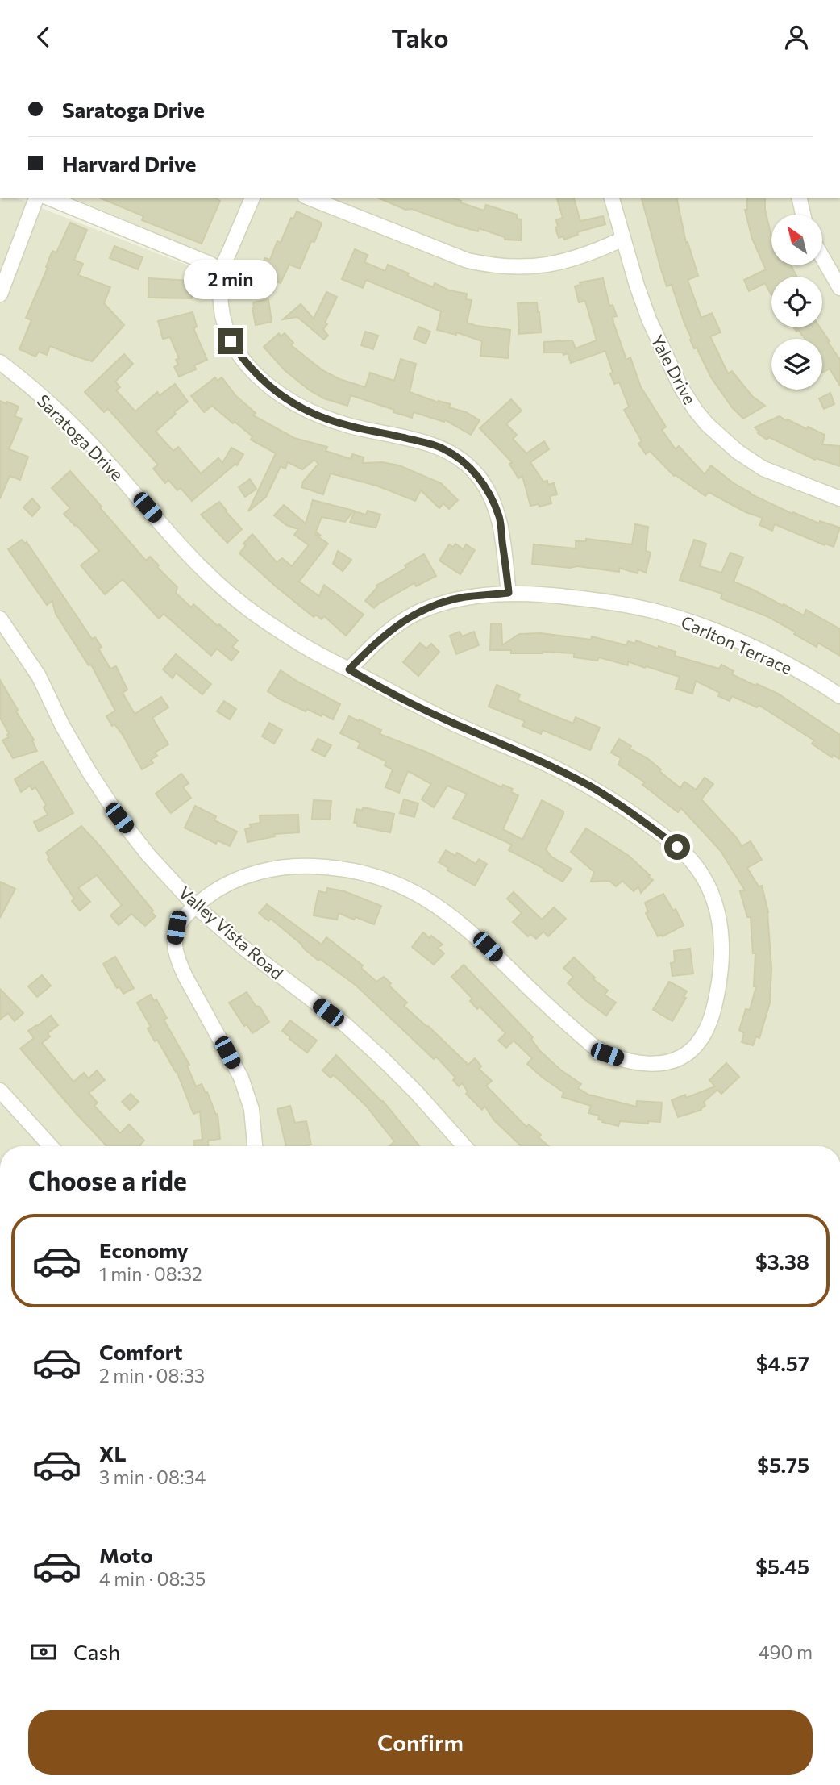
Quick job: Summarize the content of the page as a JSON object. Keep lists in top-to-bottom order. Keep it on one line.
{"streets":{"street":["Yale Drive","Saratoga Drive","Carlton Terrace","Valley Vista Road"]},"crossings":[["Saratoga Drive","Carlton Terrace"],["Saratoga Drive","Valley Vista Road"]],"north":"top left","page":{"header":"Tako","banner":["Saratoga Drive","Harvard Drive"],"bubble":"2 min","heading":"Choose a ride","list":[{"name":"Economy","note":"1 min · 08:32","value":"$3.38"},{"name":"Comfort","note":"2 min · 08:33","value":"$4.57"},{"name":"XL","note":"3 min · 08:34","value":"$5.75"},{"name":"Moto","note":"4 min · 08:35","value":"$5.45"}],"pay":["Cash","490 m"],"buttons":"Confirm"}}
